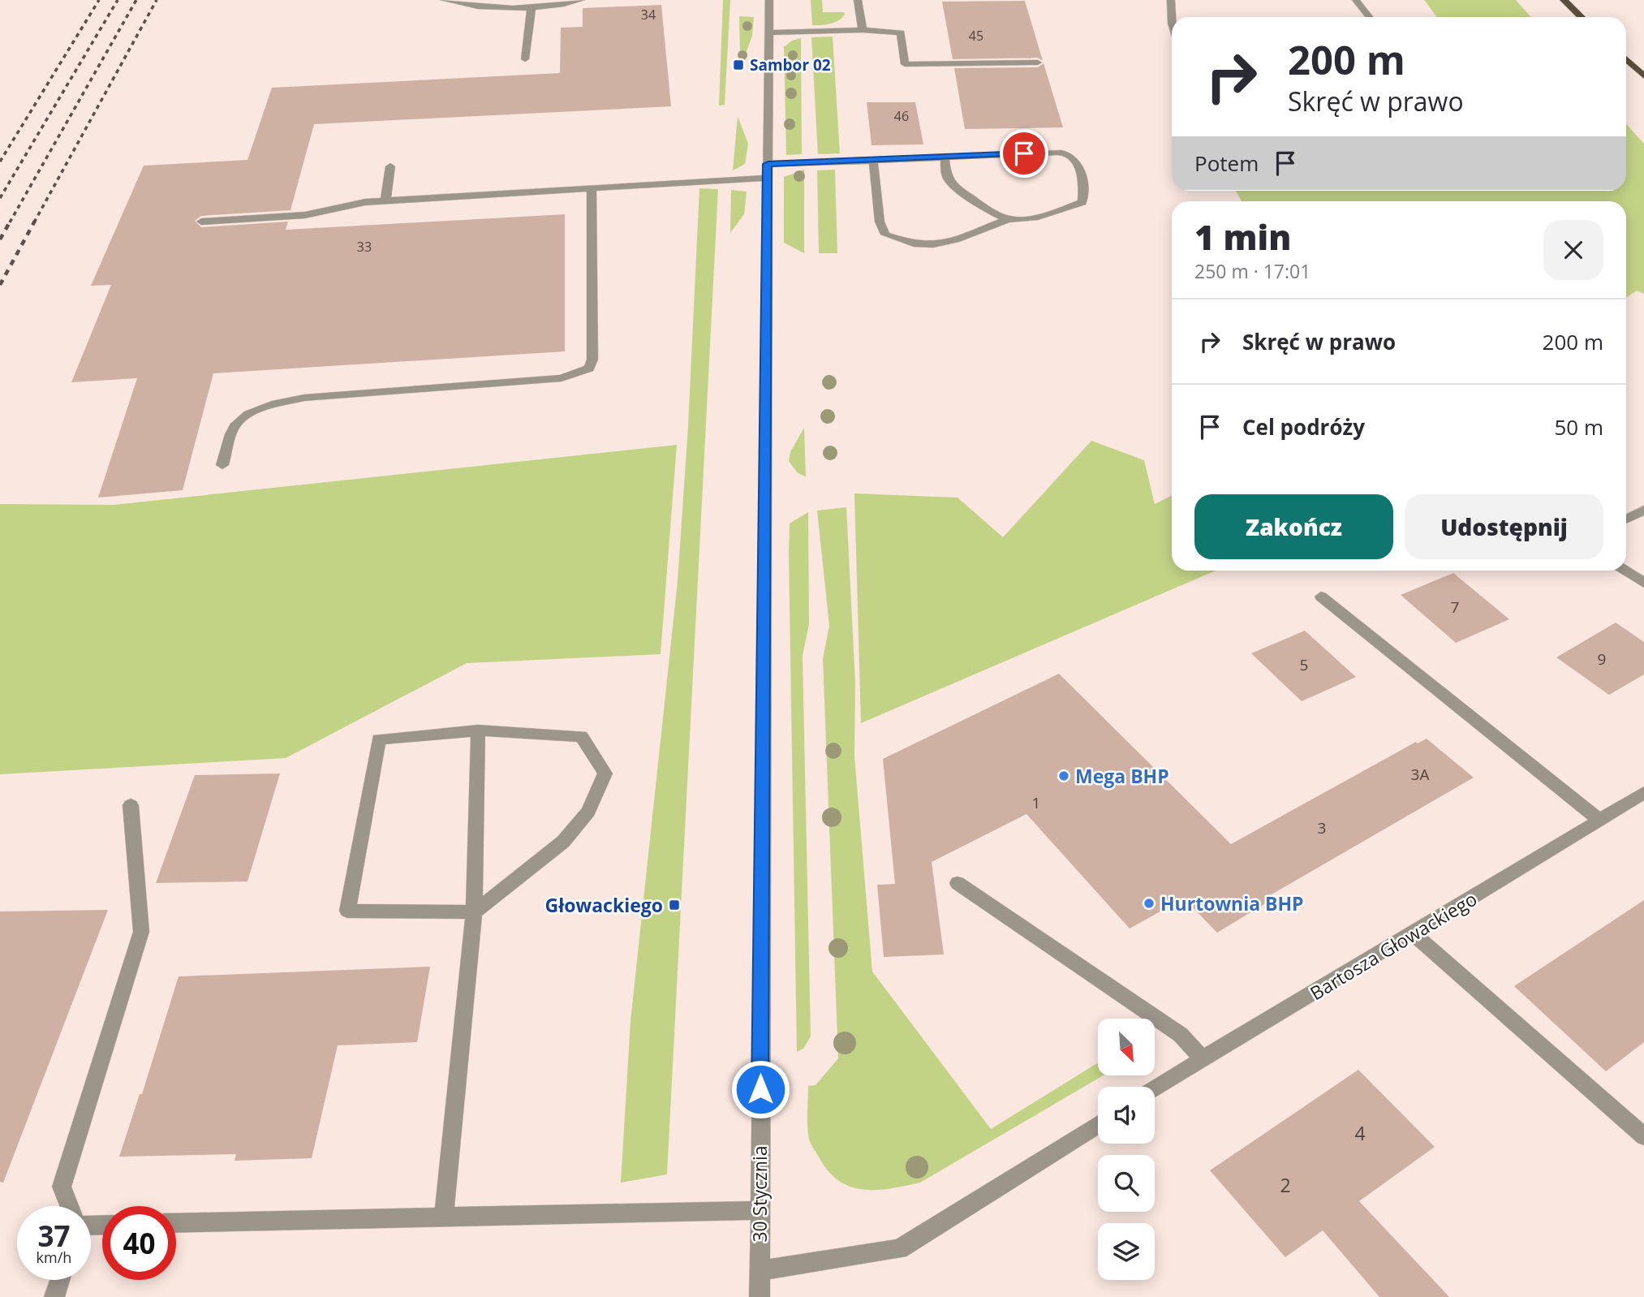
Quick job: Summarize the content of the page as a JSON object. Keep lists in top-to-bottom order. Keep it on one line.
{"streets":{"street":["Bartosza Głowackiego","30 Stycznia"]},"places":{"transit":["Sambor 02","Głowackiego"],"other":["Mega BHP","Hurtownia BHP"]},"house_numbers":["34","45","46","33","7","9","5","3A","1","3","4","2"],"north":"bottom right","page":{"turn":["200 m","Skręć w prawo"],"then":"Potem","heading":["1 min","250 m · 17:01"],"list":[{"name":"Skręć w prawo","value":"200 m"},{"name":"Cel podróży","value":"50 m"}],"buttons":["Zakończ","Udostępnij"],"speed":"37 km/h","limit":"40"}}
